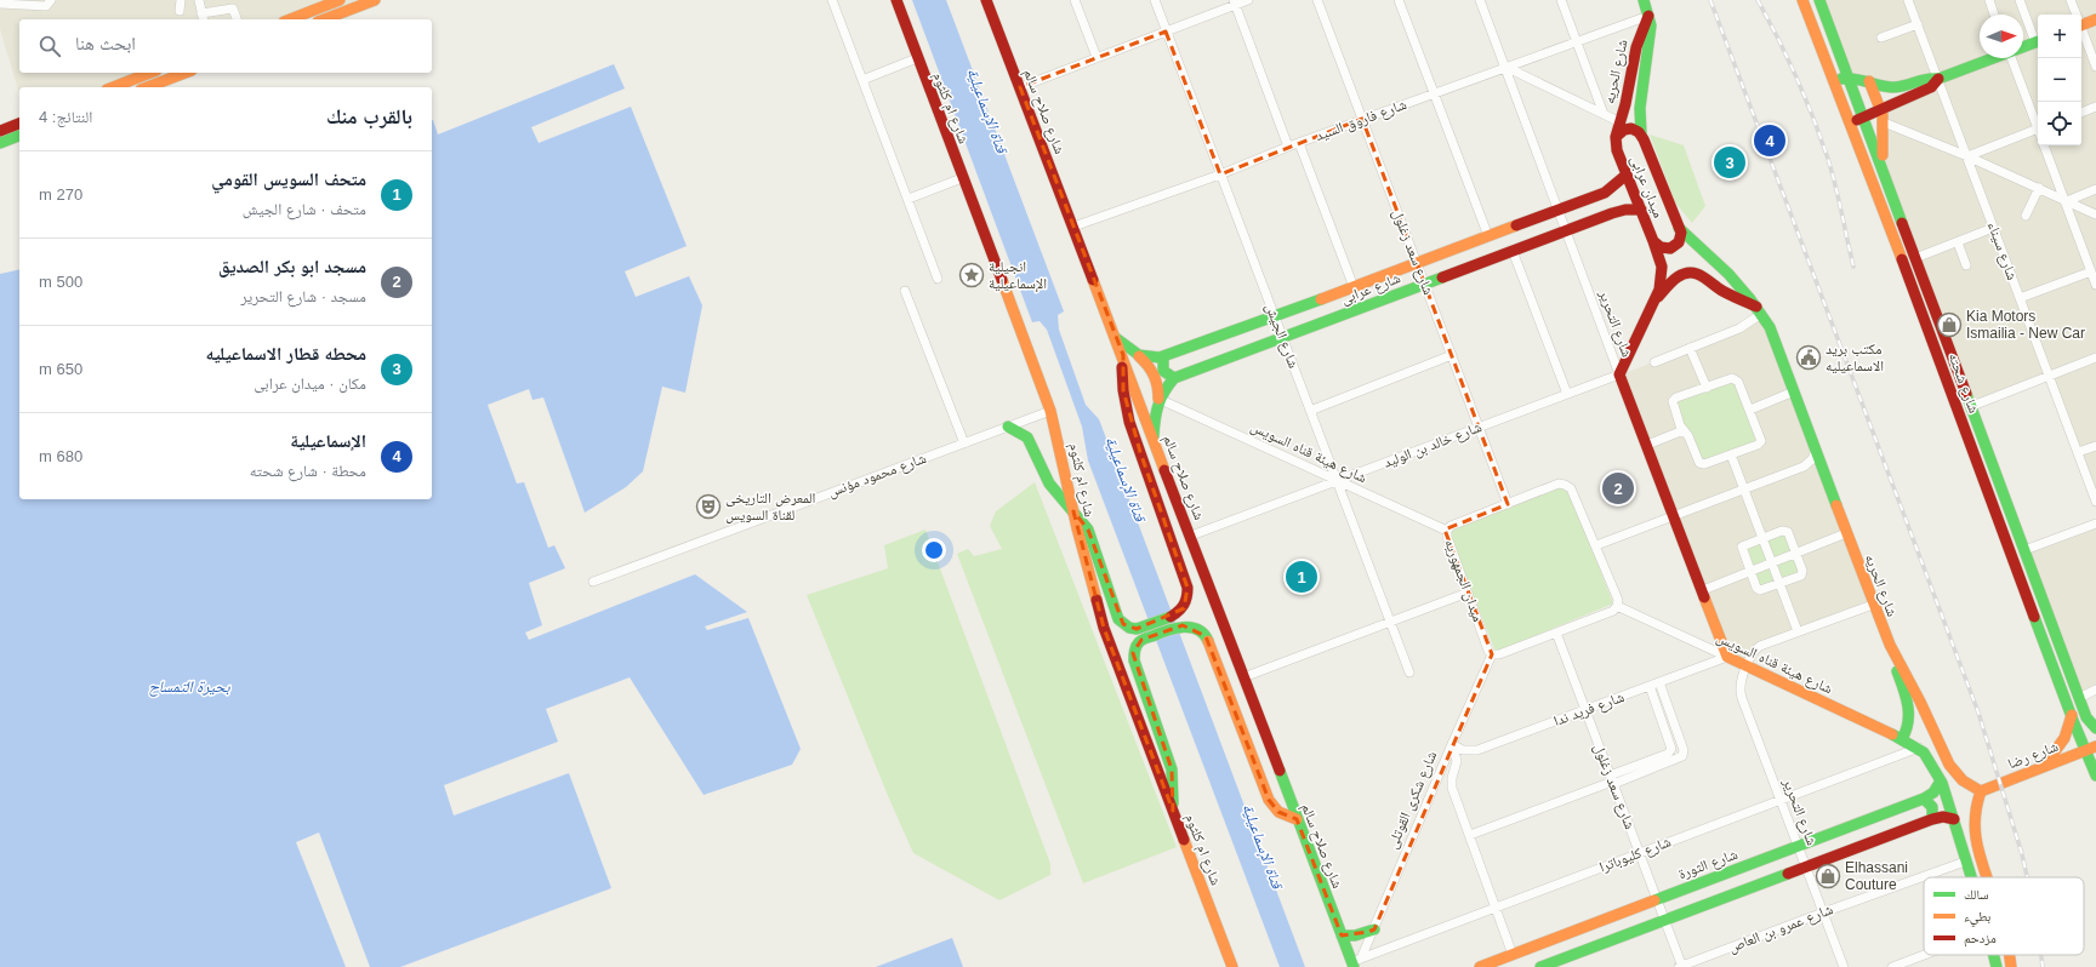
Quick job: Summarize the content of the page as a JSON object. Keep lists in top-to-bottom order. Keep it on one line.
{"streets":{"main road":["شارع الحريه","شارع ام كلثوم","شارع صلاح سالم","ميدان عرابى","شارع عرابى","شارع التحرير","شارع شحته","شارع هيئة قناه السويس","شارع رضا","شارع الثورة"],"street":["شارع فاروق السيد","شارع سيناء","شارع سعد زغلول","شارع الجيش","شارع خالد بن الوليد","شارع محمود مؤنس","ميدان الجمهوريه","شارع فريد ندا","شارع شكرى القوتلى","شارع كليوباترا","شارع عمرو بن العاص"]},"crossings":[["شارع الحريه","شارع فاروق السيد"],["شارع الحريه","ميدان عرابى"],["شارع الحريه","شارع رضا"],["شارع ام كلثوم","شارع محمود مؤنس"],["شارع صلاح سالم","شارع فاروق السيد"],["شارع صلاح سالم","شارع خالد بن الوليد"],["شارع صلاح سالم","شارع شكرى القوتلى"],["شارع صلاح سالم","شارع كليوباترا"],["شارع فاروق السيد","شارع سعد زغلول"],["شارع فاروق السيد","شارع التحرير"],["شارع فاروق السيد","شارع الجيش"],["ميدان عرابى","شارع عرابى"],["شارع سعد زغلول","شارع عرابى"],["شارع سعد زغلول","شارع خالد بن الوليد"],["شارع سعد زغلول","ميدان الجمهوريه"],["شارع سعد زغلول","شارع فريد ندا"],["شارع سعد زغلول","شارع كليوباترا"],["شارع سعد زغلول","شارع الثورة"],["شارع سعد زغلول","شارع عمرو بن العاص"],["شارع عرابى","شارع التحرير"],["شارع عرابى","شارع الجيش"],["شارع التحرير","شارع خالد بن الوليد"],["شارع التحرير","شارع هيئة قناه السويس"],["شارع التحرير","شارع فريد ندا"],["شارع التحرير","شارع كليوباترا"],["شارع التحرير","شارع الثورة"],["شارع التحرير","شارع عمرو بن العاص"],["شارع الجيش","شارع خالد بن الوليد"],["شارع الجيش","شارع هيئة قناه السويس"],["شارع شحته","شارع رضا"],["شارع خالد بن الوليد","شارع هيئة قناه السويس"],["شارع هيئة قناه السويس","ميدان الجمهوريه"],["شارع هيئة قناه السويس","شارع فريد ندا"],["شارع هيئة قناه السويس","شارع كليوباترا"],["ميدان الجمهوريه","شارع شكرى القوتلى"],["شارع فريد ندا","شارع شكرى القوتلى"],["شارع شكرى القوتلى","شارع كليوباترا"]],"water":["قناة الإسماعيلية","بحيرة التمساح"],"places":{"place":["انجيلية الإسماعيلية"],"shop":["Kia Motors Ismailia - New Car","Elhassani Couture"],"public building":["مكتب بريد الاسماعيليه"],"theatre":["المعرض التاريخى لقناة السويس"]},"legend":["سالك","بطيء","مزدحم"],"north":"right","page":{"map_buttons":["+","−"],"search":"ابحث هنا","heading":["بالقرب منك","النتائج: 4"],"pins":["4","3","2","1"],"list":[{"mark":"1","name":"متحف السويس القومي","note":"متحف · شارع الجيش","value":"270 m"},{"mark":"2","name":"مسجد ابو بكر الصديق","note":"مسجد · شارع التحرير","value":"500 m"},{"mark":"3","name":"محطه قطار الاسماعيليه","note":"مكان · ميدان عرابى","value":"650 m"},{"mark":"4","name":"الإسماعيلية","note":"محطة · شارع شحته","value":"680 m"}]}}
